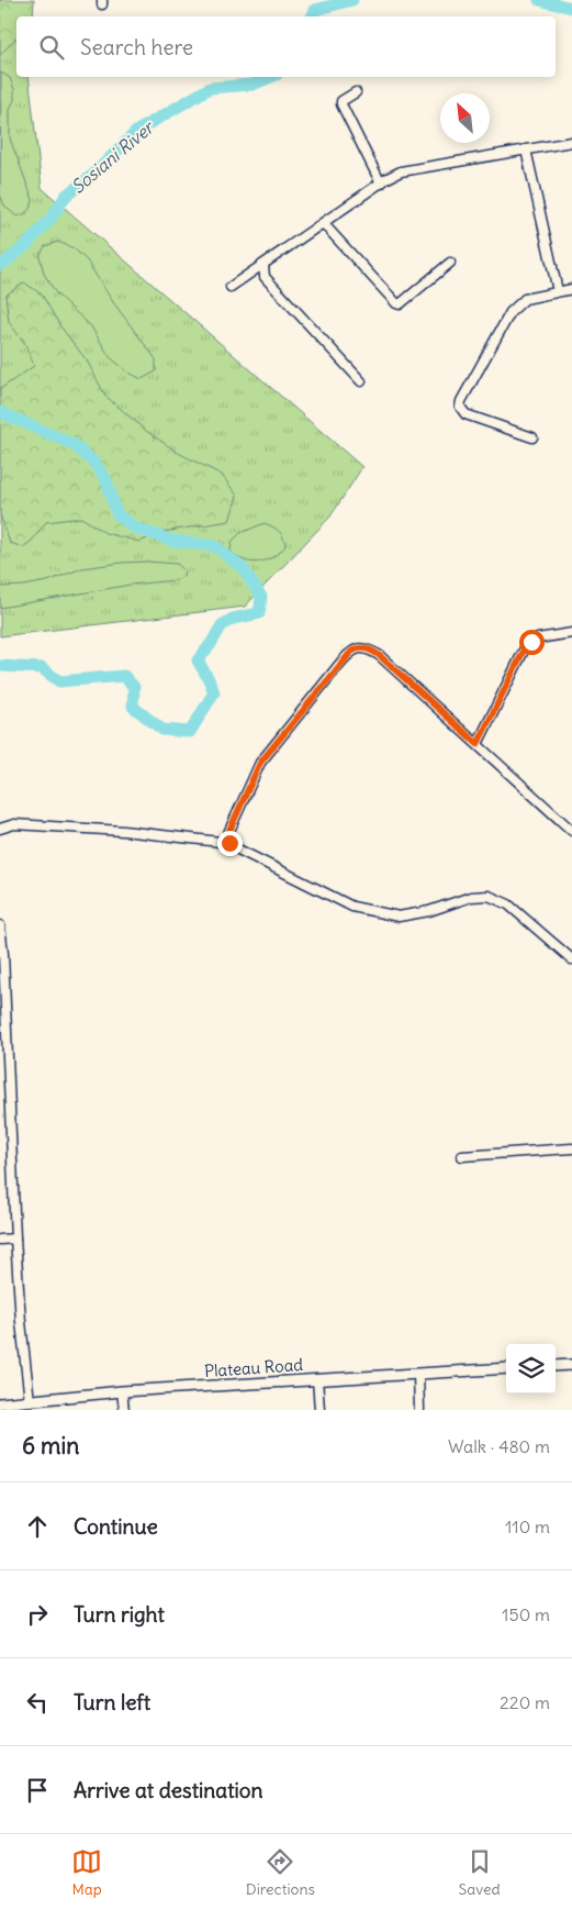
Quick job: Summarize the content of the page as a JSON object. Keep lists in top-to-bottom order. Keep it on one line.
{"streets":{"street":["Plateau Road"]},"water":["Sosiani River"],"north":"top left","page":{"search":"Search here","heading":["6 min","Walk · 480 m"],"list":[["Continue","110 m"],["Turn right","150 m"],["Turn left","220 m"],"Arrive at destination"],"nav":["Map","Directions","Saved"]}}
